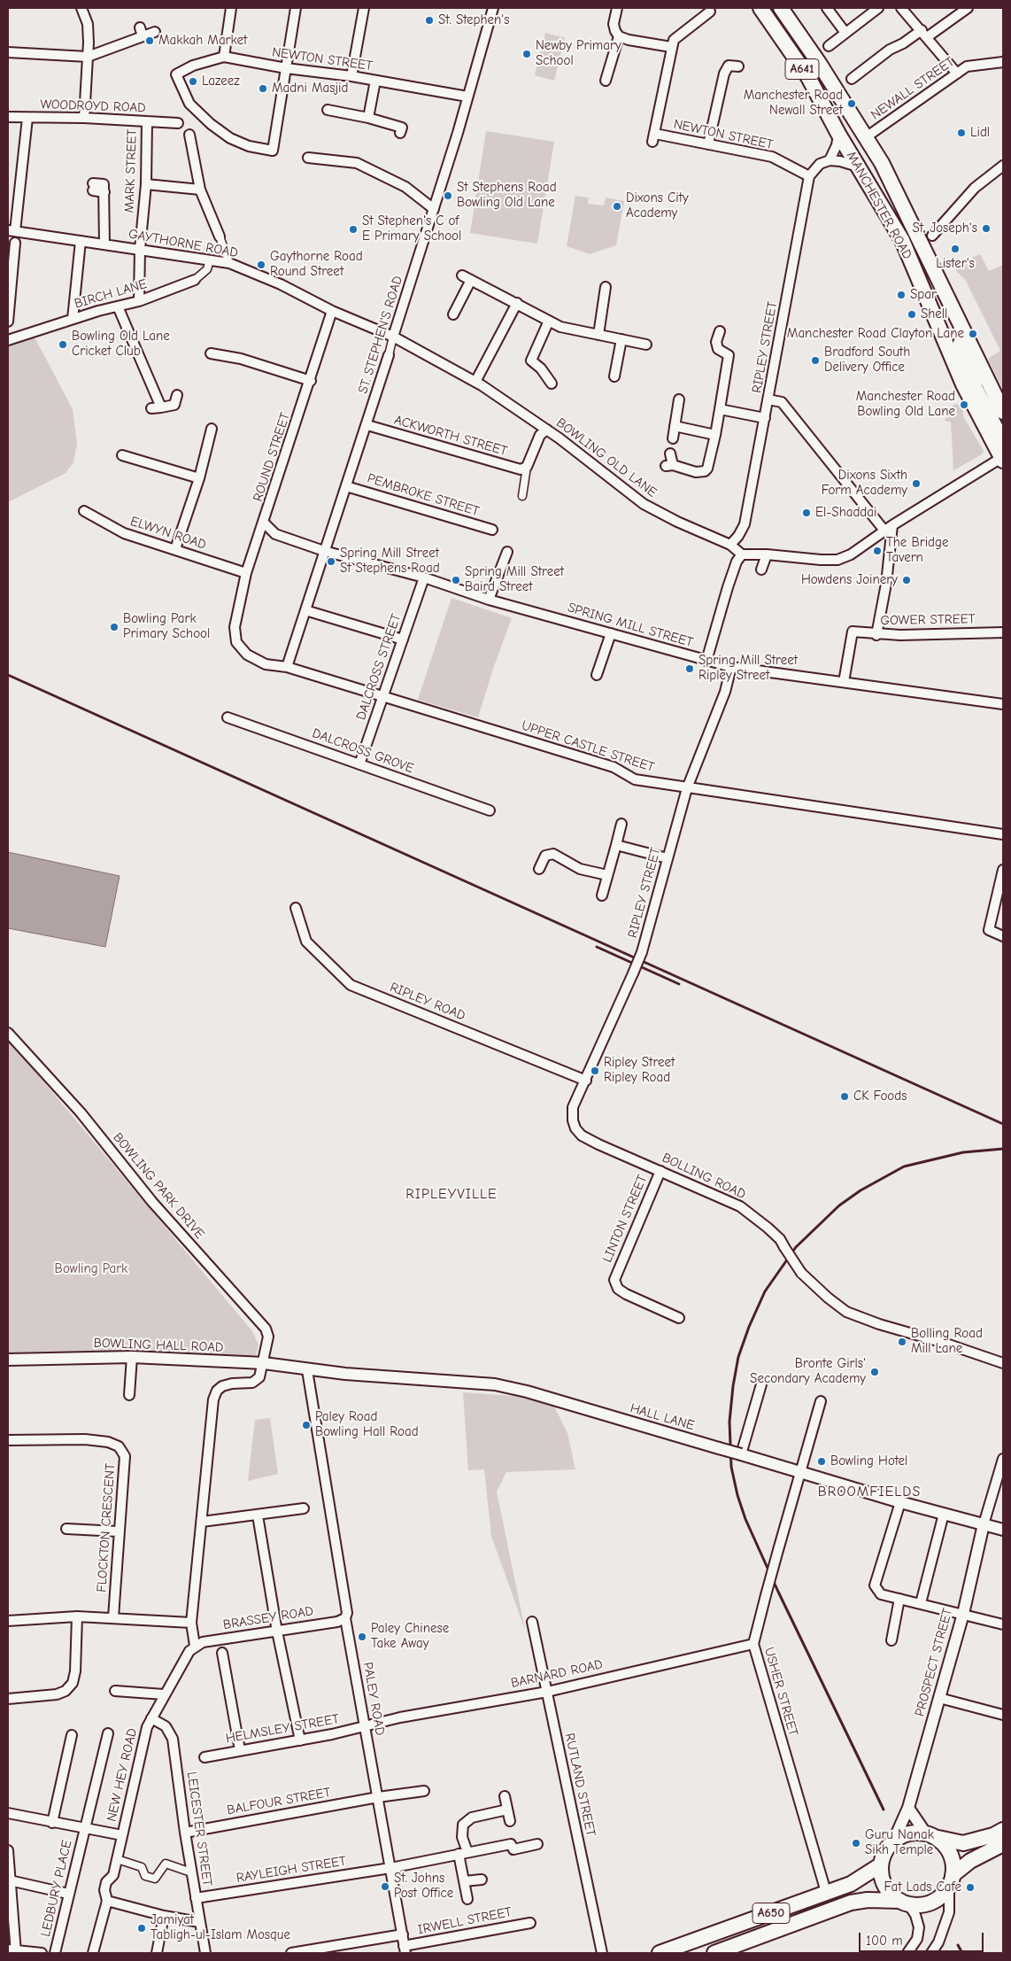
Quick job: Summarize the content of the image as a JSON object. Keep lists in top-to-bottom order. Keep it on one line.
{"streets":{"main road":["A641","MANCHESTER ROAD","A650"],"street":["NEWTON STREET","NEWALL STREET","WOODROYD ROAD","MARK STREET","GAYTHORNE ROAD","BIRCH LANE","ST. STEPHEN'S ROAD","RIPLEY STREET","ACKWORTH STREET","ROUND STREET","BOWLING OLD LANE","PEMBROKE STREET","ELWYN ROAD","GOWER STREET","SPRING MILL STREET","DALCROSS STREET","UPPER CASTLE STREET","DALCROSS GROVE","RIPLEY ROAD","BOLLING ROAD","BOWLING PARK DRIVE","LINTON STREET","BOWLING HALL ROAD","HALL LANE","FLOCKTON CRESCENT","BRASSEY ROAD","PROSPECT STREET","BARNARD ROAD","USHER STREET","PALEY ROAD","HELMSLEY STREET","NEW HEY ROAD","RUTLAND STREET","BALFOUR STREET","LEICESTER STREET","RAYLEIGH STREET","LEDBURY PLACE","IRWELL STREET"]},"crossings":[["NEWTON STREET","ST. STEPHEN'S ROAD"],["NEWTON STREET","RIPLEY STREET"],["NEWALL STREET","MANCHESTER ROAD"],["WOODROYD ROAD","MARK STREET"],["MARK STREET","GAYTHORNE ROAD"],["MARK STREET","BIRCH LANE"],["GAYTHORNE ROAD","BIRCH LANE"],["GAYTHORNE ROAD","ST. STEPHEN'S ROAD"],["GAYTHORNE ROAD","ROUND STREET"],["GAYTHORNE ROAD","BOWLING OLD LANE"],["ST. STEPHEN'S ROAD","ACKWORTH STREET"],["ST. STEPHEN'S ROAD","BOWLING OLD LANE"],["ST. STEPHEN'S ROAD","PEMBROKE STREET"],["ST. STEPHEN'S ROAD","SPRING MILL STREET"],["ST. STEPHEN'S ROAD","UPPER CASTLE STREET"],["RIPLEY STREET","BOWLING OLD LANE"],["RIPLEY STREET","SPRING MILL STREET"],["RIPLEY STREET","UPPER CASTLE STREET"],["RIPLEY STREET","RIPLEY ROAD"],["RIPLEY STREET","BOLLING ROAD"],["ROUND STREET","ELWYN ROAD"],["ROUND STREET","SPRING MILL STREET"],["ROUND STREET","UPPER CASTLE STREET"],["GOWER STREET","SPRING MILL STREET"],["SPRING MILL STREET","DALCROSS STREET"],["DALCROSS STREET","UPPER CASTLE STREET"],["DALCROSS STREET","DALCROSS GROVE"],["BOLLING ROAD","LINTON STREET"],["BOWLING PARK DRIVE","BOWLING HALL ROAD"],["BOWLING HALL ROAD","HALL LANE"],["BOWLING HALL ROAD","PALEY ROAD"],["HALL LANE","PROSPECT STREET"],["HALL LANE","USHER STREET"],["HALL LANE","PALEY ROAD"],["BRASSEY ROAD","PALEY ROAD"],["BRASSEY ROAD","NEW HEY ROAD"],["PROSPECT STREET","A650"],["BARNARD ROAD","USHER STREET"],["BARNARD ROAD","PALEY ROAD"],["BARNARD ROAD","HELMSLEY STREET"],["BARNARD ROAD","RUTLAND STREET"],["USHER STREET","A650"],["PALEY ROAD","HELMSLEY STREET"],["PALEY ROAD","BALFOUR STREET"],["PALEY ROAD","RAYLEIGH STREET"],["PALEY ROAD","IRWELL STREET"],["NEW HEY ROAD","LEICESTER STREET"],["BALFOUR STREET","LEICESTER STREET"],["LEICESTER STREET","RAYLEIGH STREET"]],"districts":["RIPLEYVILLE","BROOMFIELDS"],"parks":["Bowling Park"],"places":["St. Stephen's","Makkah Market","Newby Primary School","Lazeez","Madni Masjid","Manchester Road Newall Street","Lidl","St Stephens Road Bowling Old Lane","Dixons City Academy","St. Joseph's","St Stephen's C of E Primary School","Lister's","Gaythorne Road Round Street","Spar","Shell","Manchester Road Clayton Lane","Bowling Old Lane Cricket Club","Bradford South Delivery Office","Manchester Road Bowling Old Lane","Dixons Sixth Form Academy","El-Shaddai","The Bridge Tavern","Spring Mill Street St Stephens Road","Spring Mill Street Baird Street","Howdens Joinery","Bowling Park Primary School","Spring Mill Street Ripley Street","Ripley Street Ripley Road","CK Foods","Bolling Road Mill Lane","Bronte Girls' Secondary Academy","Paley Road Bowling Hall Road","Bowling Hotel","Paley Chinese Take Away","Guru Nanak Sikh Temple","St. Johns Post Office","Fat Lads Cafe","Jamiyat Tabligh-ul-Islam Mosque"],"scale_bar":"100 m"}
